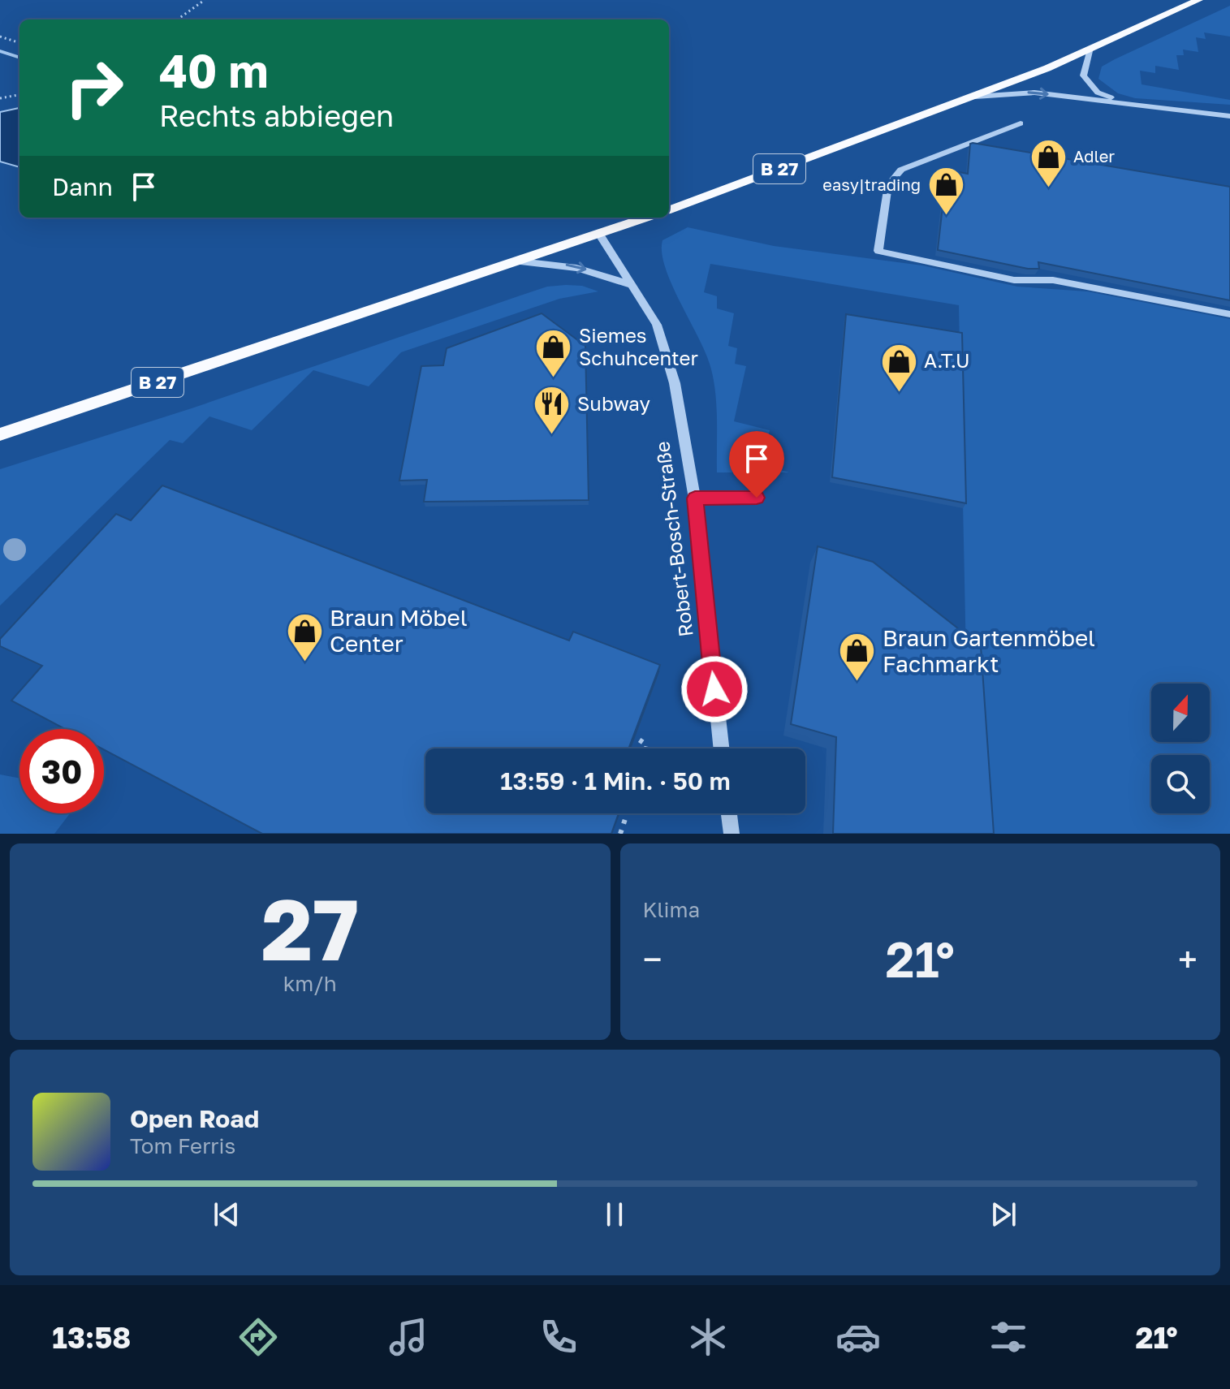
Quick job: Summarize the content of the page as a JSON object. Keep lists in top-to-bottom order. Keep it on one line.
{"streets":{"main road":["B 27"],"street":["Robert-Bosch-Straße"]},"crossings":[["B 27","Robert-Bosch-Straße"]],"places":{"shop":["Adler","easy|trading","Siemes Schuhcenter","A.T.U","Braun Möbel Center","Braun Gartenmöbel Fachmarkt"],"restaurant":["Subway"]},"north":"top","page":{"turn":["40 m","Rechts abbiegen"],"then":"Dann","limit":"30","trip":"13:59 · 1 Min. · 50 m","tile":[["27","km/h"],"Klima"],"heat":["−","21°","+"],"song":["Open Road","Tom Ferris"],"tabs":["13:58","21°"]}}
